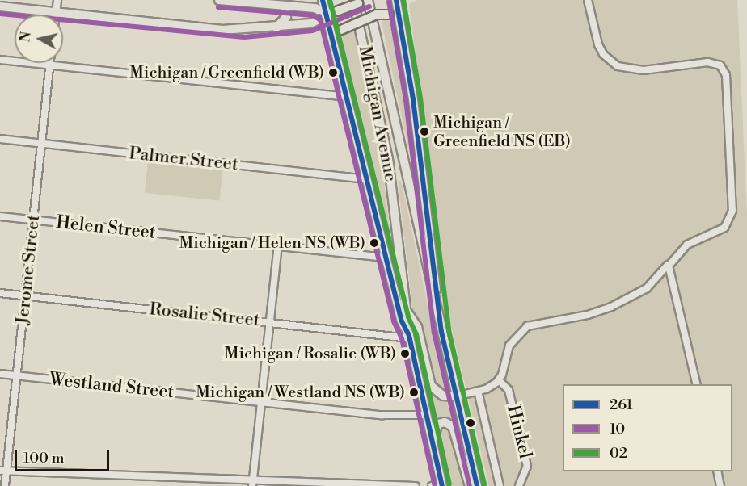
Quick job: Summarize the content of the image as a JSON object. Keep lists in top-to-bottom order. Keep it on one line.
{"streets":{"main road":["Michigan Avenue"],"street":["Palmer Street","Helen Street","Jerome Street","Rosalie Street","Westland Street","Hinkel"]},"crossings":[["Michigan Avenue","Rosalie Street"],["Michigan Avenue","Westland Street"],["Michigan Avenue","Hinkel"],["Palmer Street","Jerome Street"],["Helen Street","Jerome Street"],["Jerome Street","Rosalie Street"],["Jerome Street","Westland Street"]],"places":["Michigan / Greenfield (WB)","Michigan / Greenfield NS (EB)","Michigan / Helen NS (WB)","Michigan / Rosalie (WB)","Michigan / Westland NS (WB)"],"lines":["transit line 261","transit line 02","transit line 10"],"legend":["261","10","02"],"scale_bar":"100 m","north":"left"}
